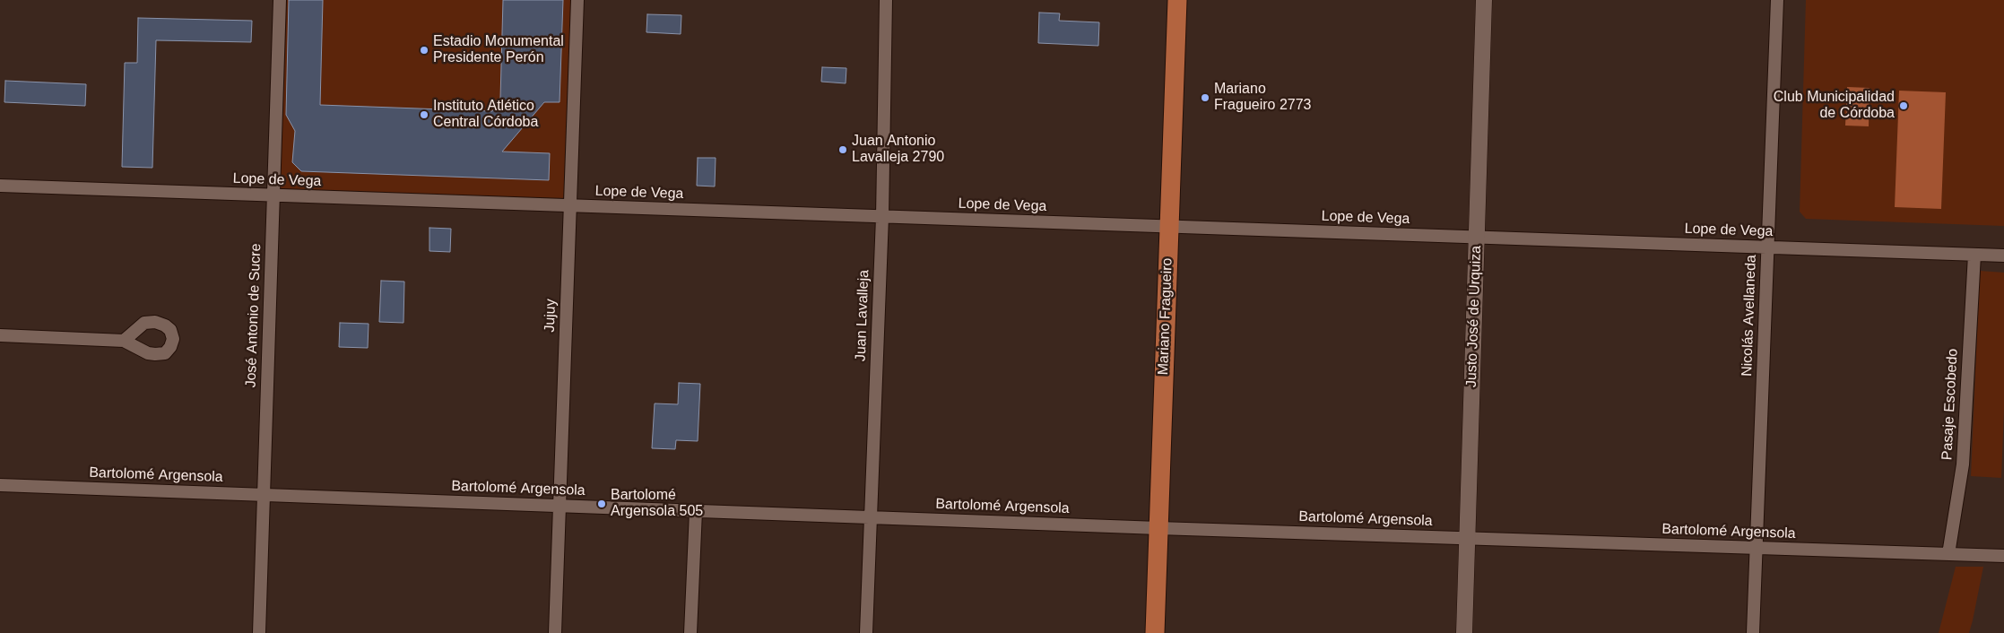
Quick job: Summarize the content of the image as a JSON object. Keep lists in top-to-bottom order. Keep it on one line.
{"streets":{"main road":["Mariano Fragueiro"],"street":["Lope de Vega","José Antonio de Sucre","Jujuy","Juan Lavalleja","Nicolás Avellaneda","Justo José de Urquiza","Pasaje Escobedo","Bartolomé Argensola"]},"crossings":[["Lope de Vega","José Antonio de Sucre"],["Lope de Vega","Jujuy"],["Lope de Vega","Juan Lavalleja"],["Lope de Vega","Nicolás Avellaneda"],["Lope de Vega","Mariano Fragueiro"],["Lope de Vega","Justo José de Urquiza"],["Lope de Vega","Pasaje Escobedo"],["José Antonio de Sucre","Bartolomé Argensola"],["Jujuy","Bartolomé Argensola"],["Juan Lavalleja","Bartolomé Argensola"],["Nicolás Avellaneda","Bartolomé Argensola"],["Mariano Fragueiro","Bartolomé Argensola"],["Justo José de Urquiza","Bartolomé Argensola"],["Pasaje Escobedo","Bartolomé Argensola"]],"places":["Estadio Monumental Presidente Perón","Mariano Fragueiro 2773","Club Municipalidad de Córdoba","Instituto Atlético Central Córdoba","Juan Antonio Lavalleja 2790","Bartolomé Argensola 505"]}
